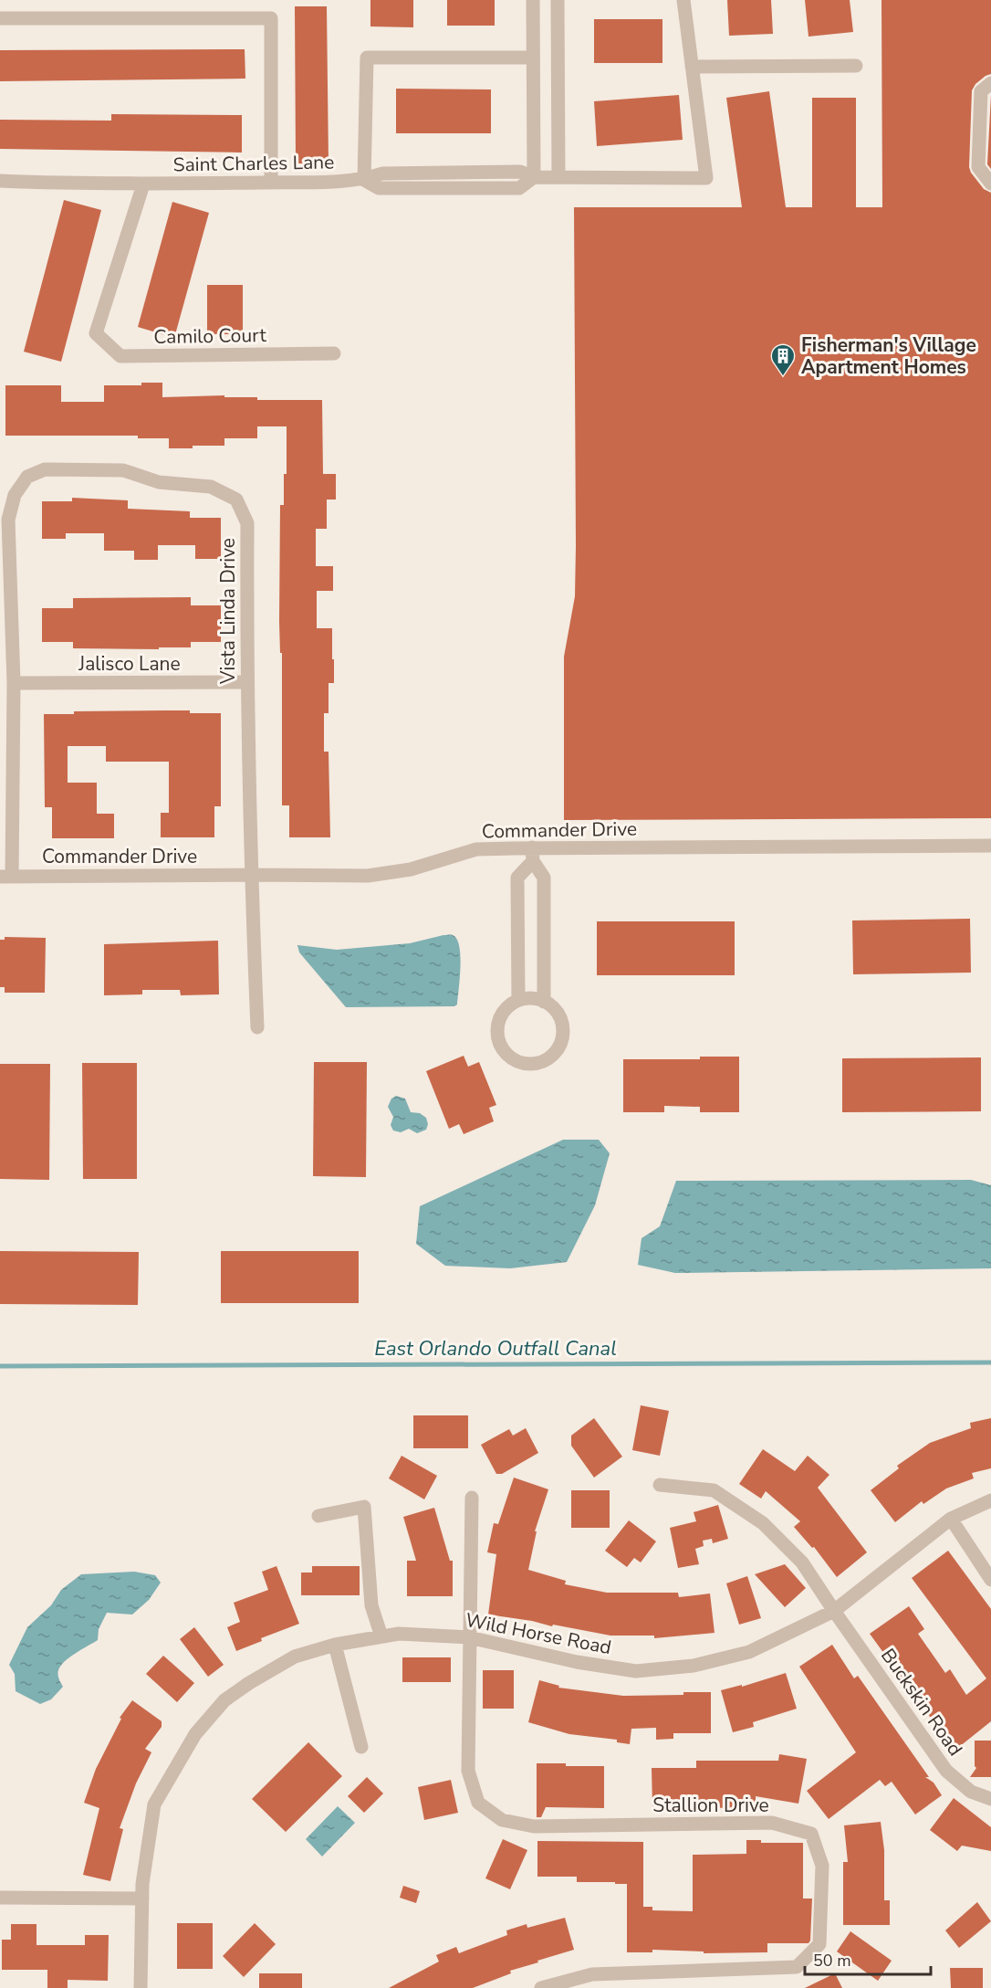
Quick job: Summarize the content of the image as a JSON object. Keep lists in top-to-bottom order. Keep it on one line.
{"streets":{"street":["Saint Charles Lane","Camilo Court","Vista Linda Drive","Jalisco Lane","Commander Drive","Wild Horse Road","Buckskin Road","Stallion Drive"]},"crossings":[["Saint Charles Lane","Camilo Court"],["Vista Linda Drive","Jalisco Lane"],["Vista Linda Drive","Commander Drive"],["Wild Horse Road","Buckskin Road"],["Wild Horse Road","Stallion Drive"]],"water":["East Orlando Outfall Canal"],"places":{"building":["Fisherman's Village Apartment Homes"]},"scale_bar":"50 m"}
